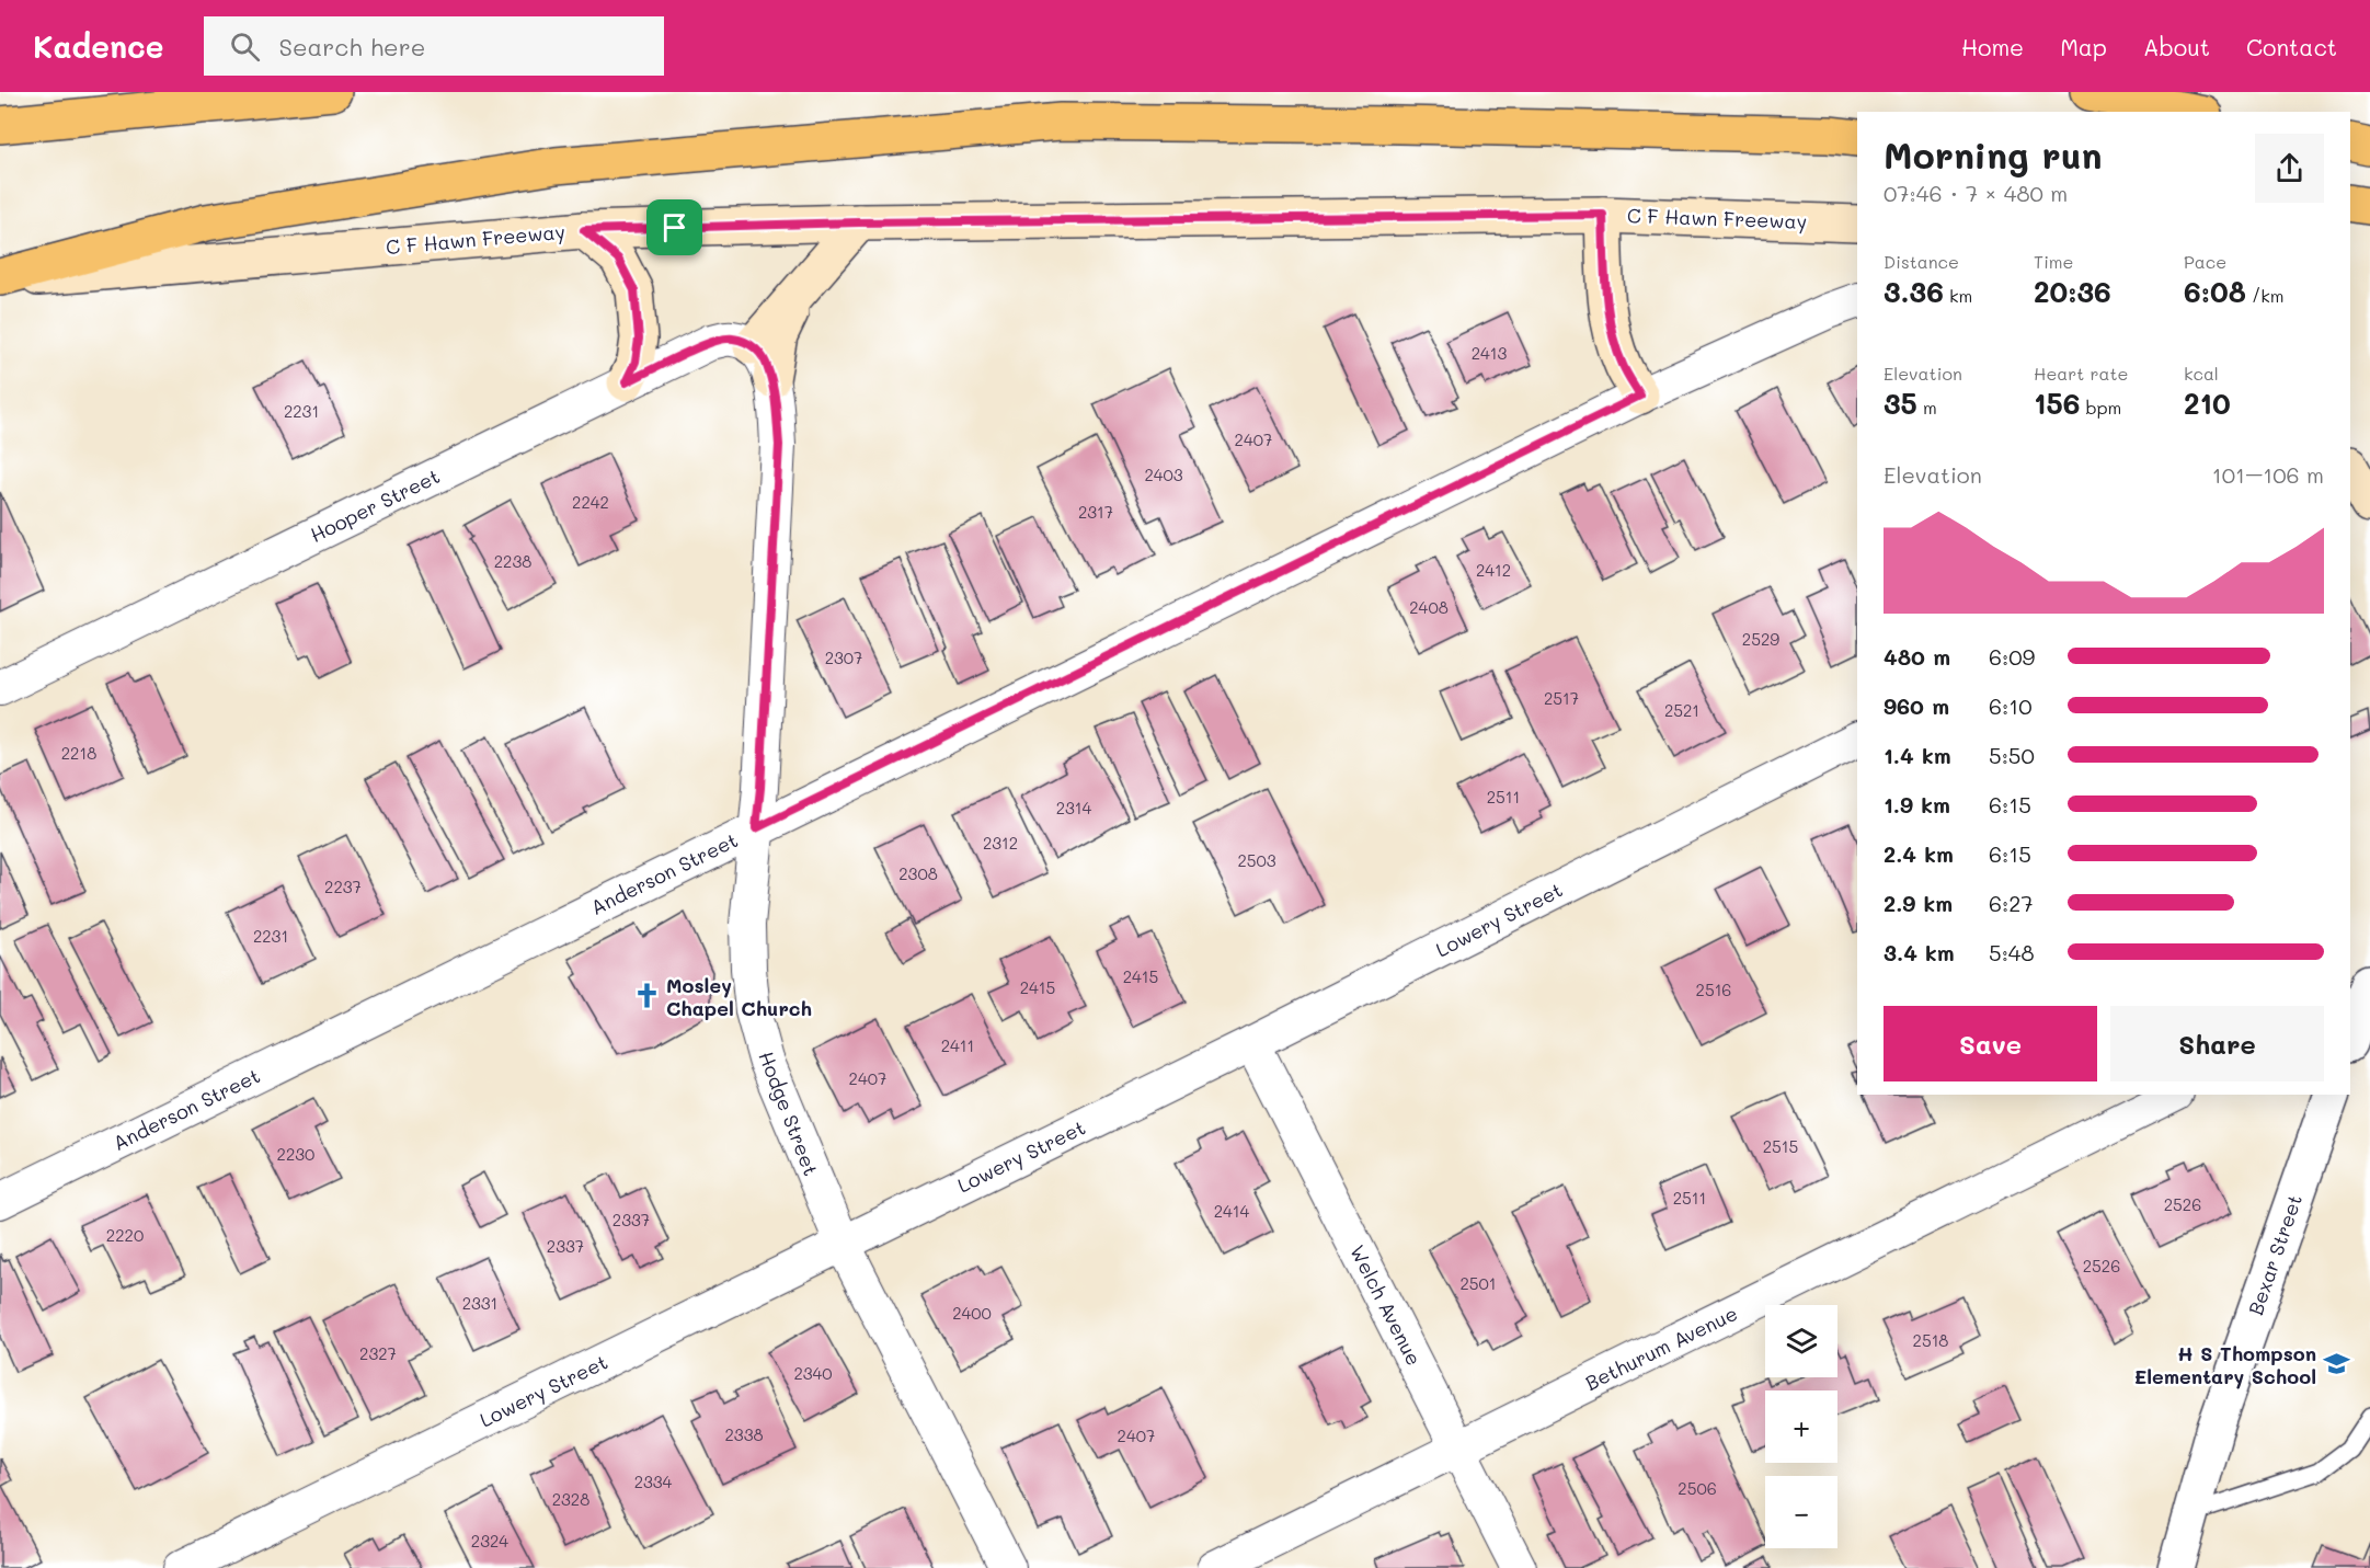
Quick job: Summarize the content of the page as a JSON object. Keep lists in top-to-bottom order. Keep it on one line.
{"streets":{"main road":["C F Hawn Freeway"],"street":["Hooper Street","Anderson Street","Lowery Street","Hodge Street","Bexar Street","Welch Avenue","Bethurum Avenue"]},"crossings":[["Hooper Street","Hodge Street"],["Anderson Street","Hodge Street"],["Lowery Street","Hodge Street"],["Lowery Street","Welch Avenue"],["Welch Avenue","Bethurum Avenue"]],"places":{"church":["Mosley Chapel Church"],"school or university":["H S Thompson Elementary School"]},"house_numbers":["2413","2231","2407","2403","2242","2317","2238","2412","2408","2529","2307","2517","2521","2218","2511","2314","2312","2503","2308","2237","2231","2415","2415","2516","2411","2407","2515","2230","2511","2526","2414","2337","2220","2337","2526","2501","2331","2400","2518","2327","2340","2338","2407","2334","2506","2328","2324"],"page":{"header":"Kadence","search":"Search here","nav":["Home","Map","About","Contact"],"heading":["Morning run","07:46 · 7 × 480 m"],"stats":[["Distance","3.36 km"],["Time","20:36"],["Pace","6:08 /km"],["Elevation","35 m"],["Heart rate","156 bpm"],["kcal","210"]],"chart":["Elevation","101–106 m"],"list":[{"name":"480 m","note":"6:09"},{"name":"960 m","note":"6:10"},{"name":"1.4 km","note":"5:50"},{"name":"1.9 km","note":"6:15"},{"name":"2.4 km","note":"6:15"},{"name":"2.9 km","note":"6:27"},{"name":"3.4 km","note":"5:48"}],"buttons":["Save","Share"],"map_buttons":["+","−"]}}
